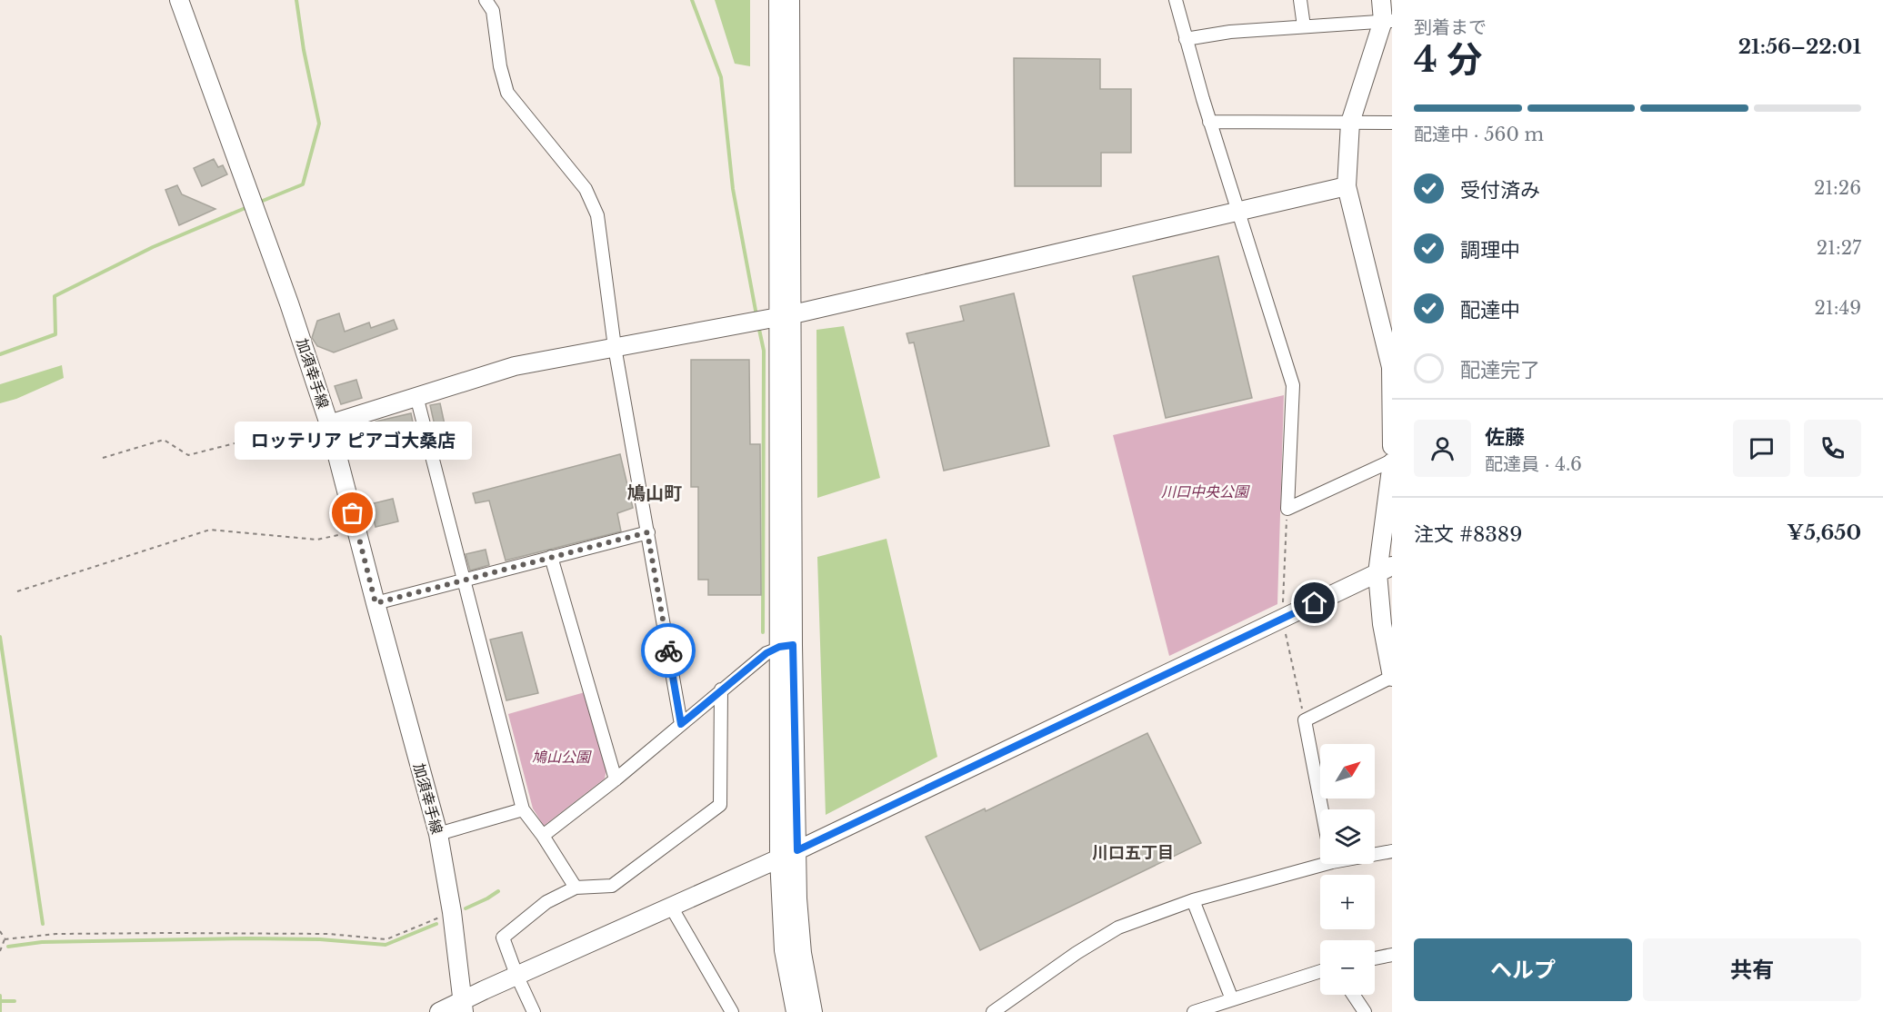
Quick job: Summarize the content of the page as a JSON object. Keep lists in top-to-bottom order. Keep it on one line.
{"streets":{"street":["加須幸手線"]},"districts":["鳩山町","川口五丁目"],"parks":["川口中央公園","鳩山公園"],"places":["ロッテリア ピアゴ大桑店"],"north":"top right","page":{"heading":["4 分","到着まで","21:56–22:01"],"panel":["佐藤","配達員 · 4.6","注文 #8389","¥5,650"],"bar":"配達中 · 560 m","list":[["受付済み","21:26"],["調理中","21:27"],["配達中","21:49"],"配達完了"],"bubble":"ロッテリア ピアゴ大桑店","map_buttons":["+","−"],"buttons":["ヘルプ","共有"]}}
